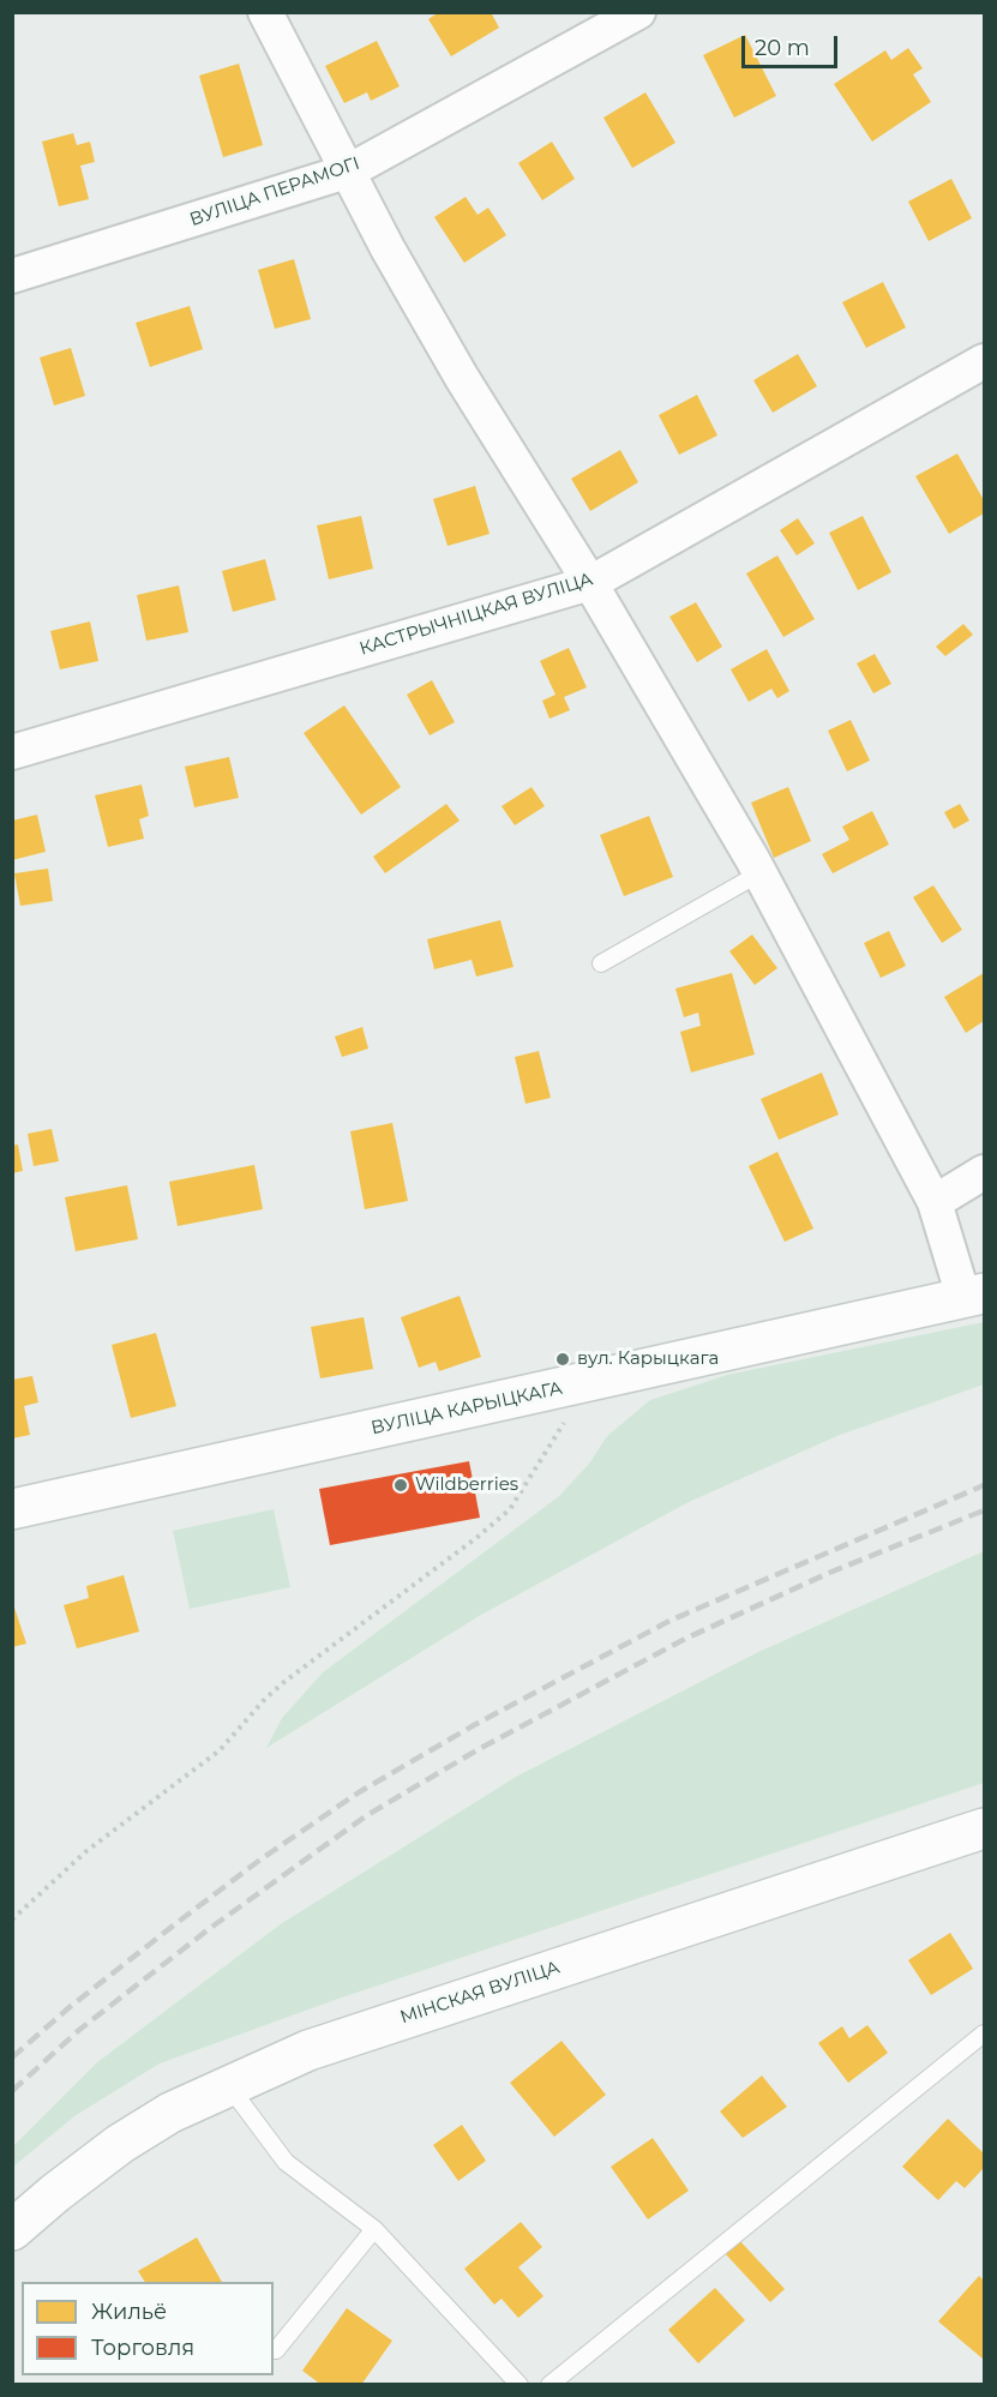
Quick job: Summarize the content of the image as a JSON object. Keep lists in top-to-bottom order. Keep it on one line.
{"streets":{"street":["ВУЛІЦА ПЕРАМОГІ","КАСТРЫЧНІЦКАЯ ВУЛІЦА","ВУЛІЦА КАРЫЦКАГА","МІНСКАЯ ВУЛІЦА"]},"crossings":[["ВУЛІЦА ПЕРАМОГІ","ВУЛІЦА КАРЫЦКАГА"],["КАСТРЫЧНІЦКАЯ ВУЛІЦА","ВУЛІЦА КАРЫЦКАГА"]],"places":["вул. Карыцкага","Wildberries"],"legend":["Жильё","Торговля"],"scale_bar":"20 m"}
